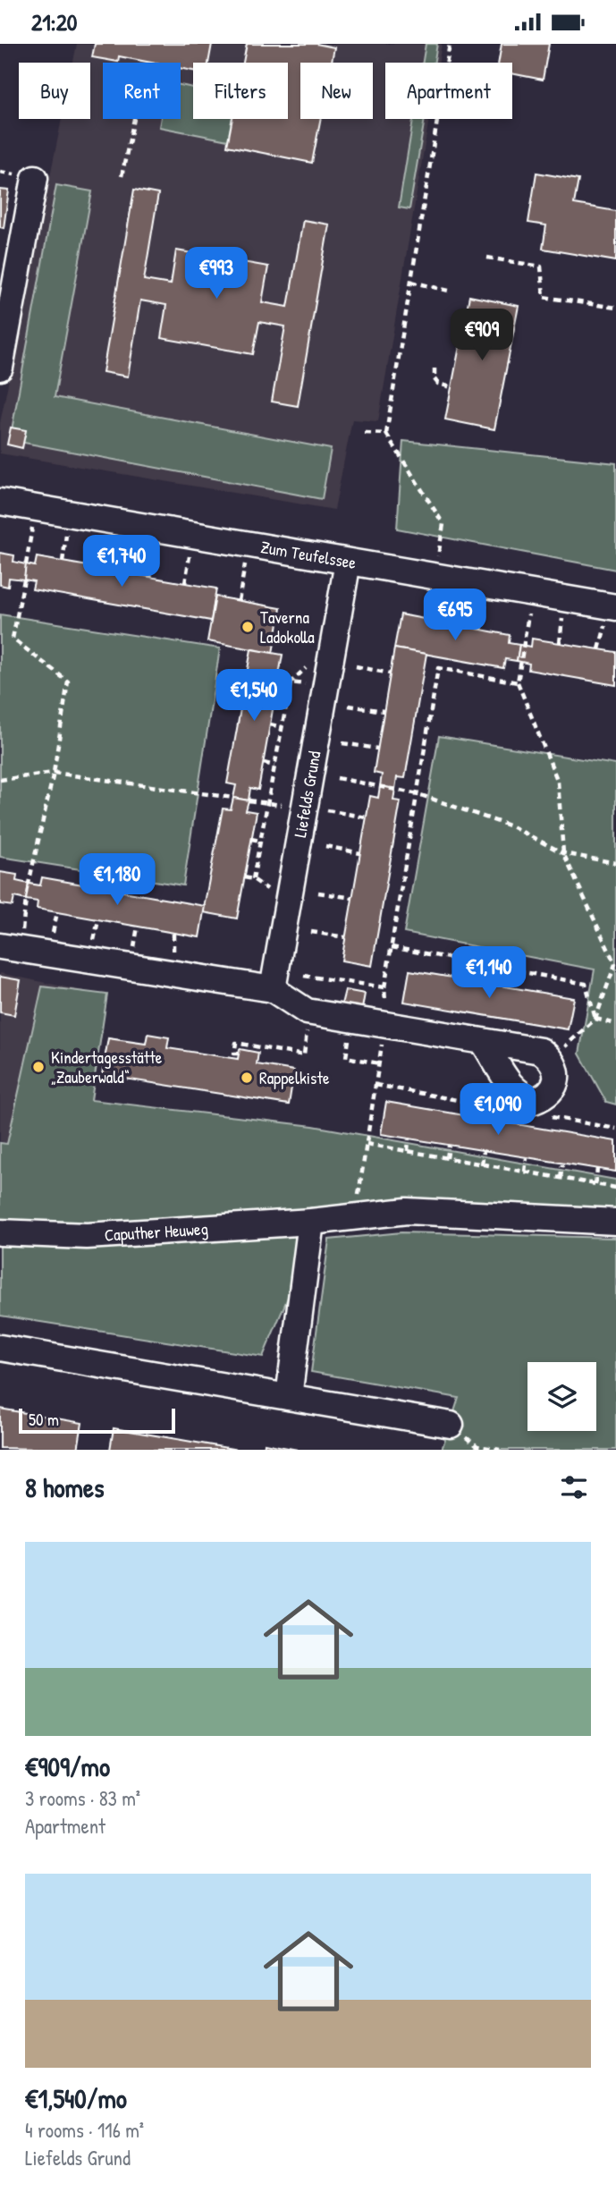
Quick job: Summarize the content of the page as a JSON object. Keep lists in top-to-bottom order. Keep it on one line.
{"streets":{"street":["Zum Teufelssee","Liefelds Grund","Caputher Heuweg"]},"crossings":[["Zum Teufelssee","Liefelds Grund"]],"places":["Taverna Ladokolla","Kindertagesstätte „Zauberwald“","Rappelkiste"],"scale_bar":"50 m","page":{"status":"21:20","chip":["Buy","Rent","Filters","New","Apartment"],"price":["€993","€909","€1,740","€695","€1,540","€1,180","€1,140","€1,090"],"scale":"50 m","heading":"8 homes","list":[{"name":"€909/mo","note":"3 rooms · 83 m² · Apartment"},{"name":"€1,540/mo","note":"4 rooms · 116 m² · Liefelds Grund"}]}}
